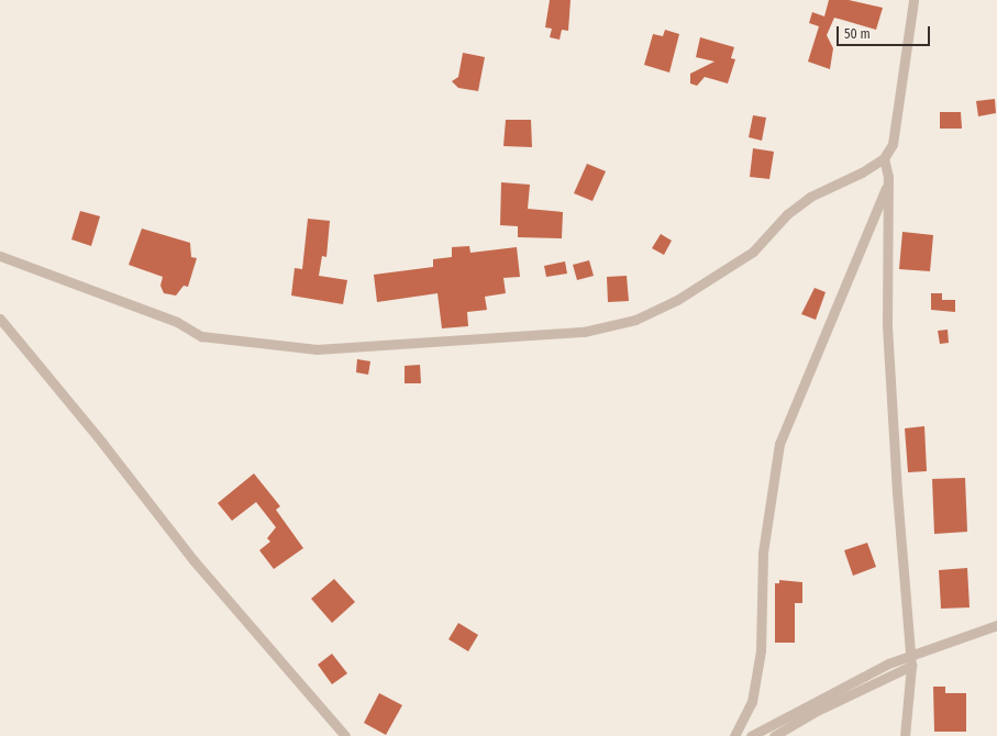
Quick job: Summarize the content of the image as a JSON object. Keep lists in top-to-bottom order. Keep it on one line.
{"scale_bar":"50 m"}
